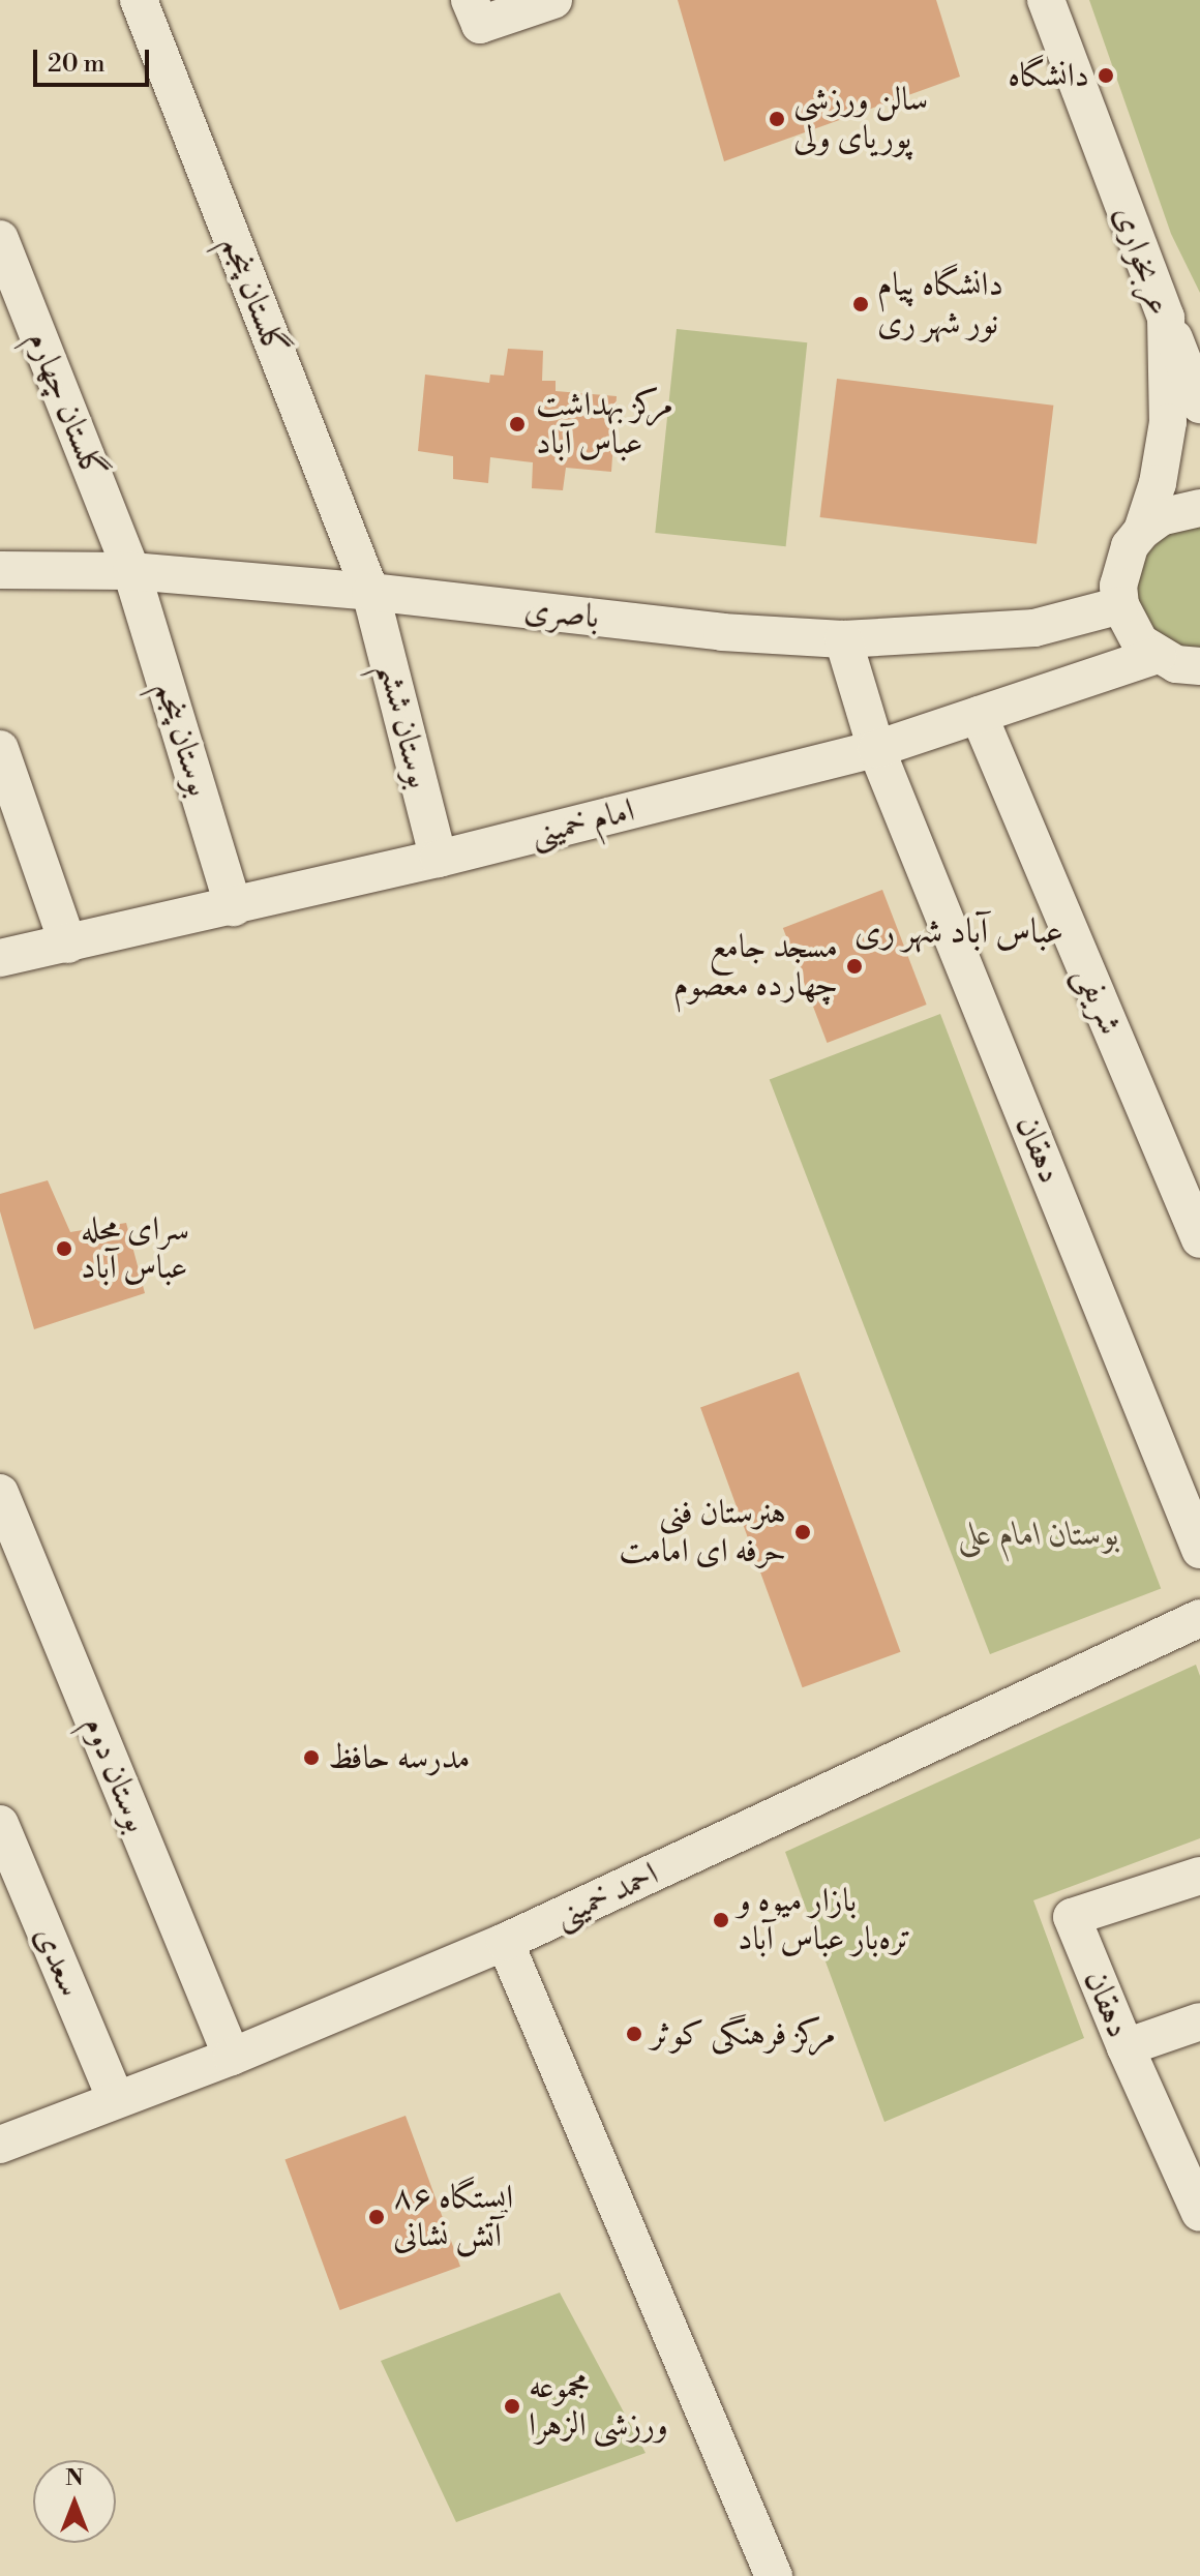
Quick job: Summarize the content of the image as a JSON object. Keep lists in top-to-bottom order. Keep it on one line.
{"streets":{"street":["عربخواری","گلستان پنجم","گلستان چهارم","باصری","بوستان ششم","بوستان پنجم","امام خمینی","شریفی","دهقان","بوستان دوم","احمد خمینی","سعدی"]},"crossings":[["عربخواری","باصری"],["گلستان پنجم","باصری"],["گلستان پنجم","بوستان ششم"],["گلستان چهارم","باصری"],["گلستان چهارم","بوستان پنجم"],["باصری","بوستان ششم"],["باصری","بوستان پنجم"],["باصری","دهقان"],["بوستان ششم","امام خمینی"],["بوستان پنجم","امام خمینی"],["امام خمینی","شریفی"],["امام خمینی","دهقان"],["بوستان دوم","احمد خمینی"],["احمد خمینی","سعدی"]],"districts":["عباس آباد شهر ری"],"parks":["بوستان امام علی"],"places":["دانشگاه","سالن ورزشی پوریای ولی","دانشگاه پیام نور شهر ری","مرکز ‌بهداشت عباس آباد","مسجد جامع چهارده معصوم","سرای محله عباس آباد","هنرستان فنی حرفه ای امامت","مدرسه حافظ","بازار میوه و تره‌بار عباس آباد","مرکز فرهنگی کوثر","ایستگاه ۸۶ آتش نشانی","مجموعه ورزشی الزهرا"],"scale_bar":"20 m","north":"top"}
